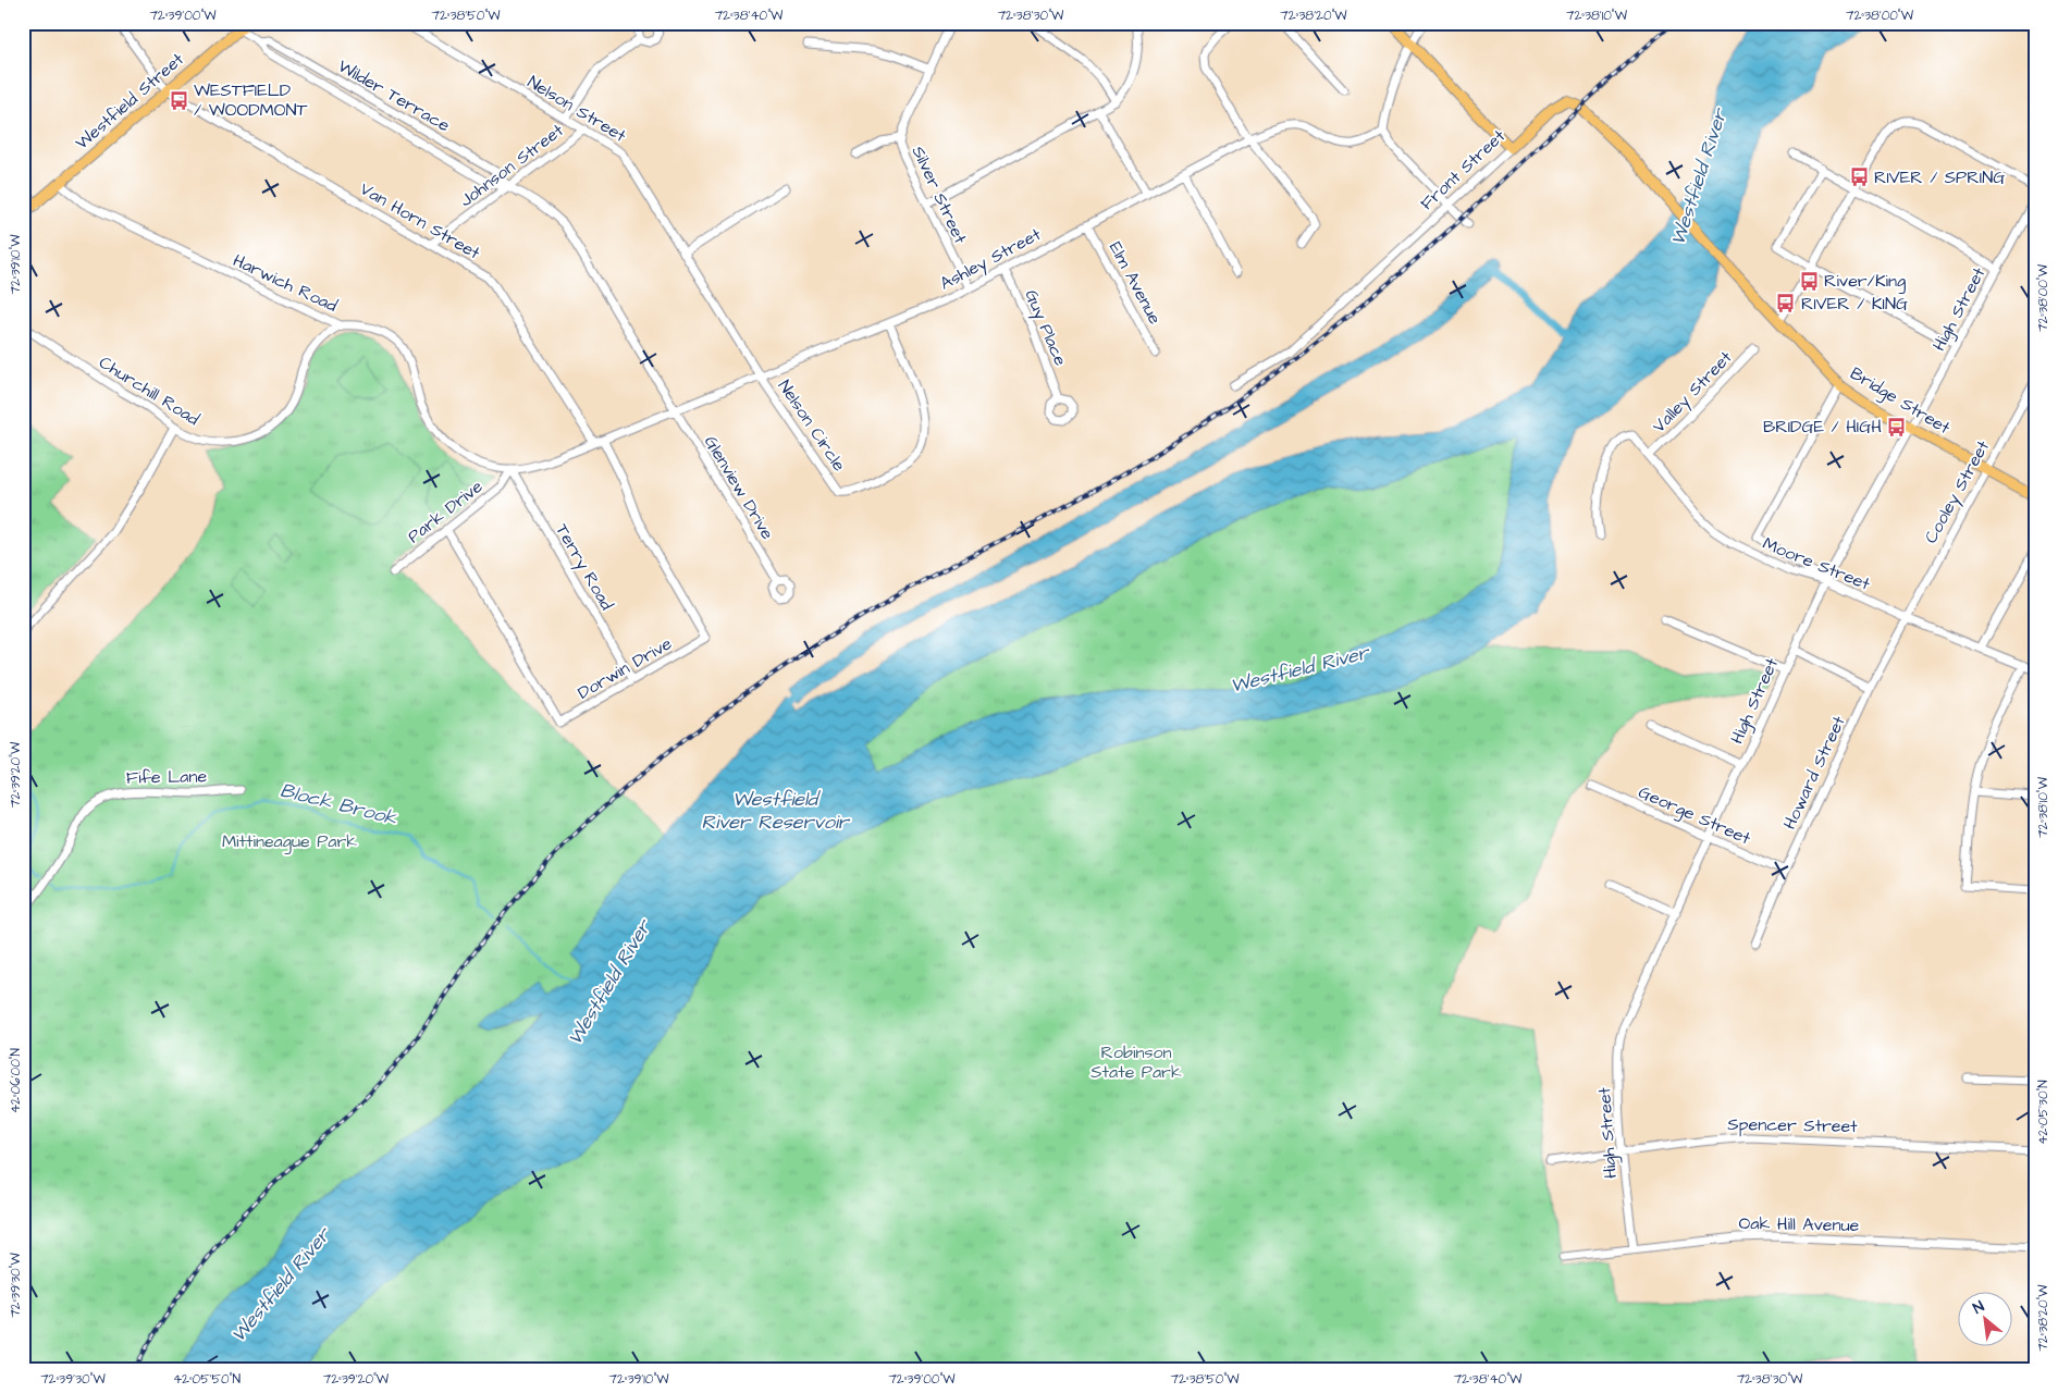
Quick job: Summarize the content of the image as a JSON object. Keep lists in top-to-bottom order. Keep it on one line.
{"streets":{"main road":["Westfield Street","Front Street","Bridge Street"],"street":["Wilder Terrace","Nelson Street","Johnson Street","Silver Street","Van Horn Street","Ashley Street","Harwich Road","Elm Avenue","High Street","Guy Place","Churchill Road","Valley Street","Nelson Circle","Glenview Drive","Cooley Street","Park Drive","Moore Street","Terry Road","Dorwin Drive","Howard Street","Fife Lane","George Street","Spencer Street","Oak Hill Avenue"]},"crossings":[["Wilder Terrace","Westfield Street"],["Wilder Terrace","Johnson Street"],["Wilder Terrace","Ashley Street"],["Wilder Terrace","Glenview Drive"],["Westfield Street","Van Horn Street"],["Westfield Street","Harwich Road"],["Nelson Street","Johnson Street"],["Nelson Street","Ashley Street"],["Nelson Street","Nelson Circle"],["Johnson Street","Van Horn Street"],["Front Street","Bridge Street"],["Silver Street","Ashley Street"],["Van Horn Street","Harwich Road"],["Ashley Street","Harwich Road"],["Ashley Street","Elm Avenue"],["Ashley Street","Guy Place"],["Ashley Street","Nelson Circle"],["Ashley Street","Glenview Drive"],["Ashley Street","Dorwin Drive"],["Harwich Road","Churchill Road"],["Harwich Road","Park Drive"],["Harwich Road","Terry Road"],["Harwich Road","Dorwin Drive"],["High Street","Bridge Street"],["High Street","Moore Street"],["High Street","George Street"],["High Street","Spencer Street"],["High Street","Oak Hill Avenue"],["Valley Street","Moore Street"],["Bridge Street","Cooley Street"],["Cooley Street","Moore Street"],["Cooley Street","Howard Street"],["Park Drive","Terry Road"],["Park Drive","Dorwin Drive"],["Moore Street","Howard Street"],["Terry Road","Dorwin Drive"],["Howard Street","George Street"]],"water":["Westfield River","Westfield River Reservoir","Block Brook"],"parks":["Mittineague Park","Robinson State Park"],"places":{"bus stop":["WESTFIELD / WOODMONT","RIVER / SPRING","River/King","RIVER / KING","BRIDGE / HIGH"]},"north":"top left","coordinates":["72°39'00\"W","72°38'50\"W","72°38'40\"W","72°38'30\"W","72°38'20\"W","72°38'10\"W","72°38'00\"W","72°39'10\"W","72°39'20\"W","42°06'00\"N","42°05'30\"N","72°39'30\"W","42°05'50\"N"]}
